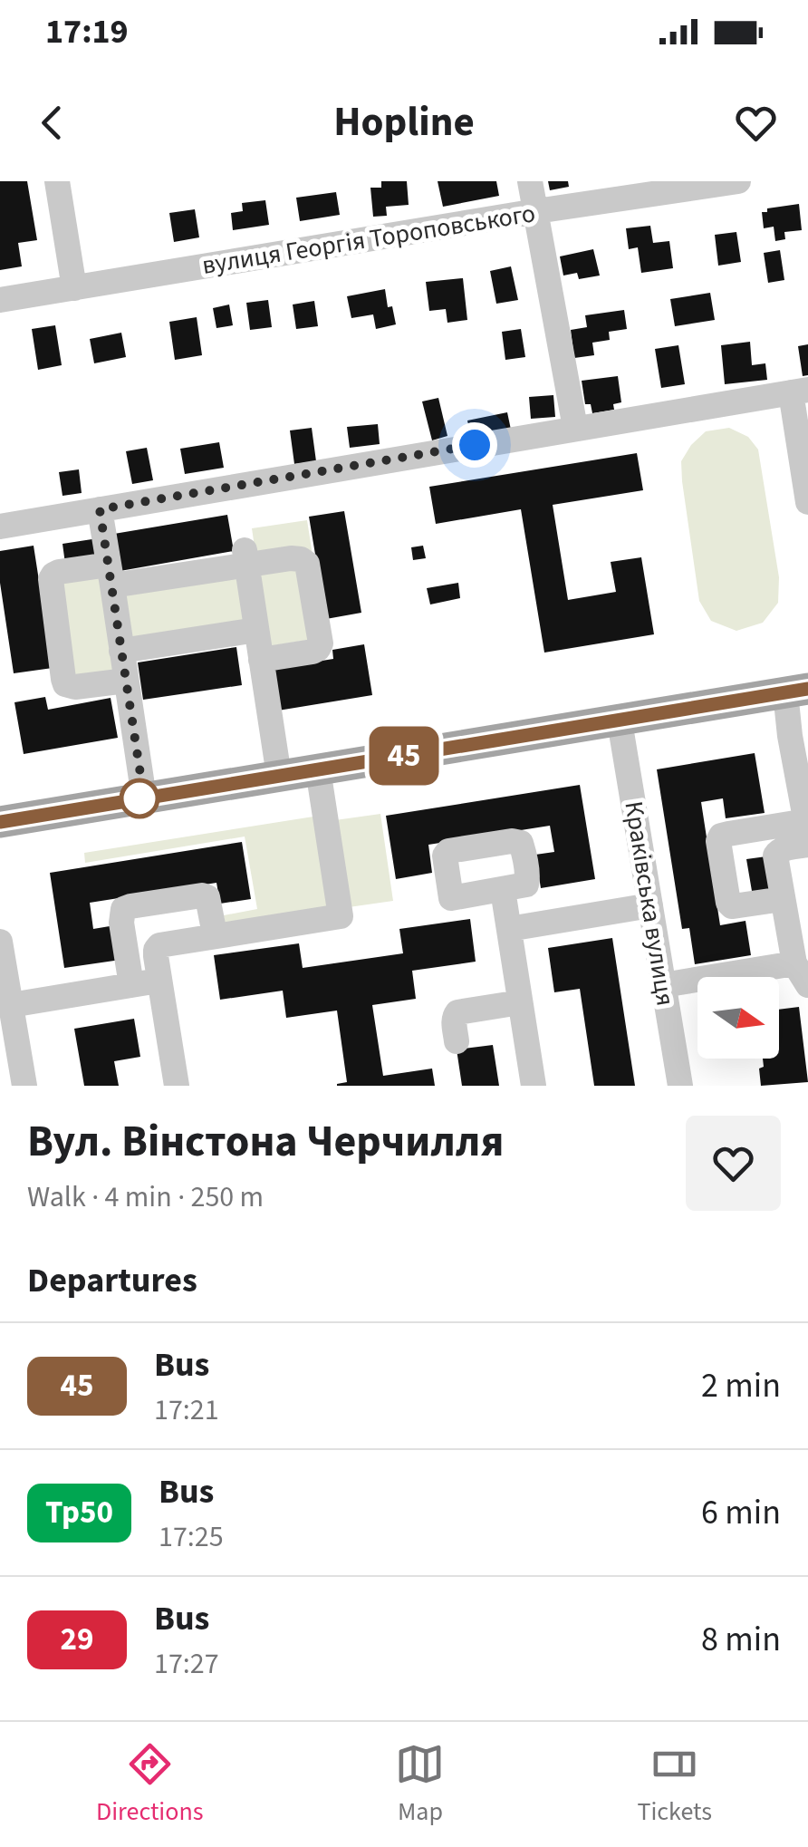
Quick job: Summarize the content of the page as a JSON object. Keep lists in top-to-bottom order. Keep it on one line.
{"streets":{"street":["вулиця Георгія Тороповського","Краківська вулиця"]},"lines":["bus line 45"],"north":"right","page":{"status":"17:19","header":"Hopline","on_map":"45","heading":[["Вул. Вінстона Черчилля","Walk · 4 min · 250 m"],"Departures"],"list":[{"mark":"45","name":"Bus","note":"17:21","value":"2 min"},{"mark":"Тр50","name":"Bus","note":"17:25","value":"6 min"},{"mark":"29","name":"Bus","note":"17:27","value":"8 min"}],"tabs":["Directions","Map","Tickets"]}}
